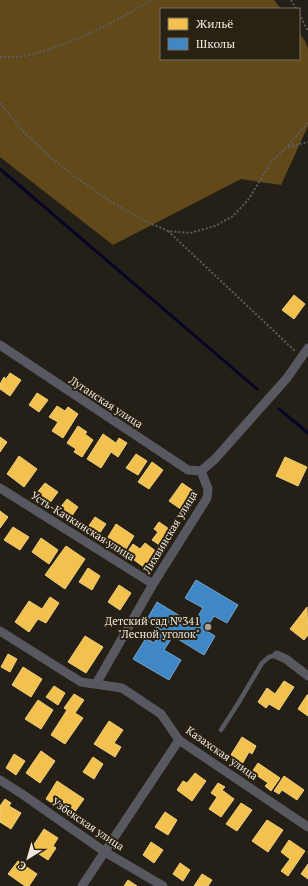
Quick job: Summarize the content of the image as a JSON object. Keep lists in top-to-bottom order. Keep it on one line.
{"streets":{"street":["Луганская улица","Усть-Качкинская улица","Лихвинская улица","Казахская улица","Узбекская улица"]},"crossings":[["Луганская улица","Лихвинская улица"],["Усть-Качкинская улица","Лихвинская улица"],["Лихвинская улица","Казахская улица"]],"places":["Детский сад №341 \"Лесной уголок\""],"legend":["Жильё","Школы"],"north":"bottom left"}
